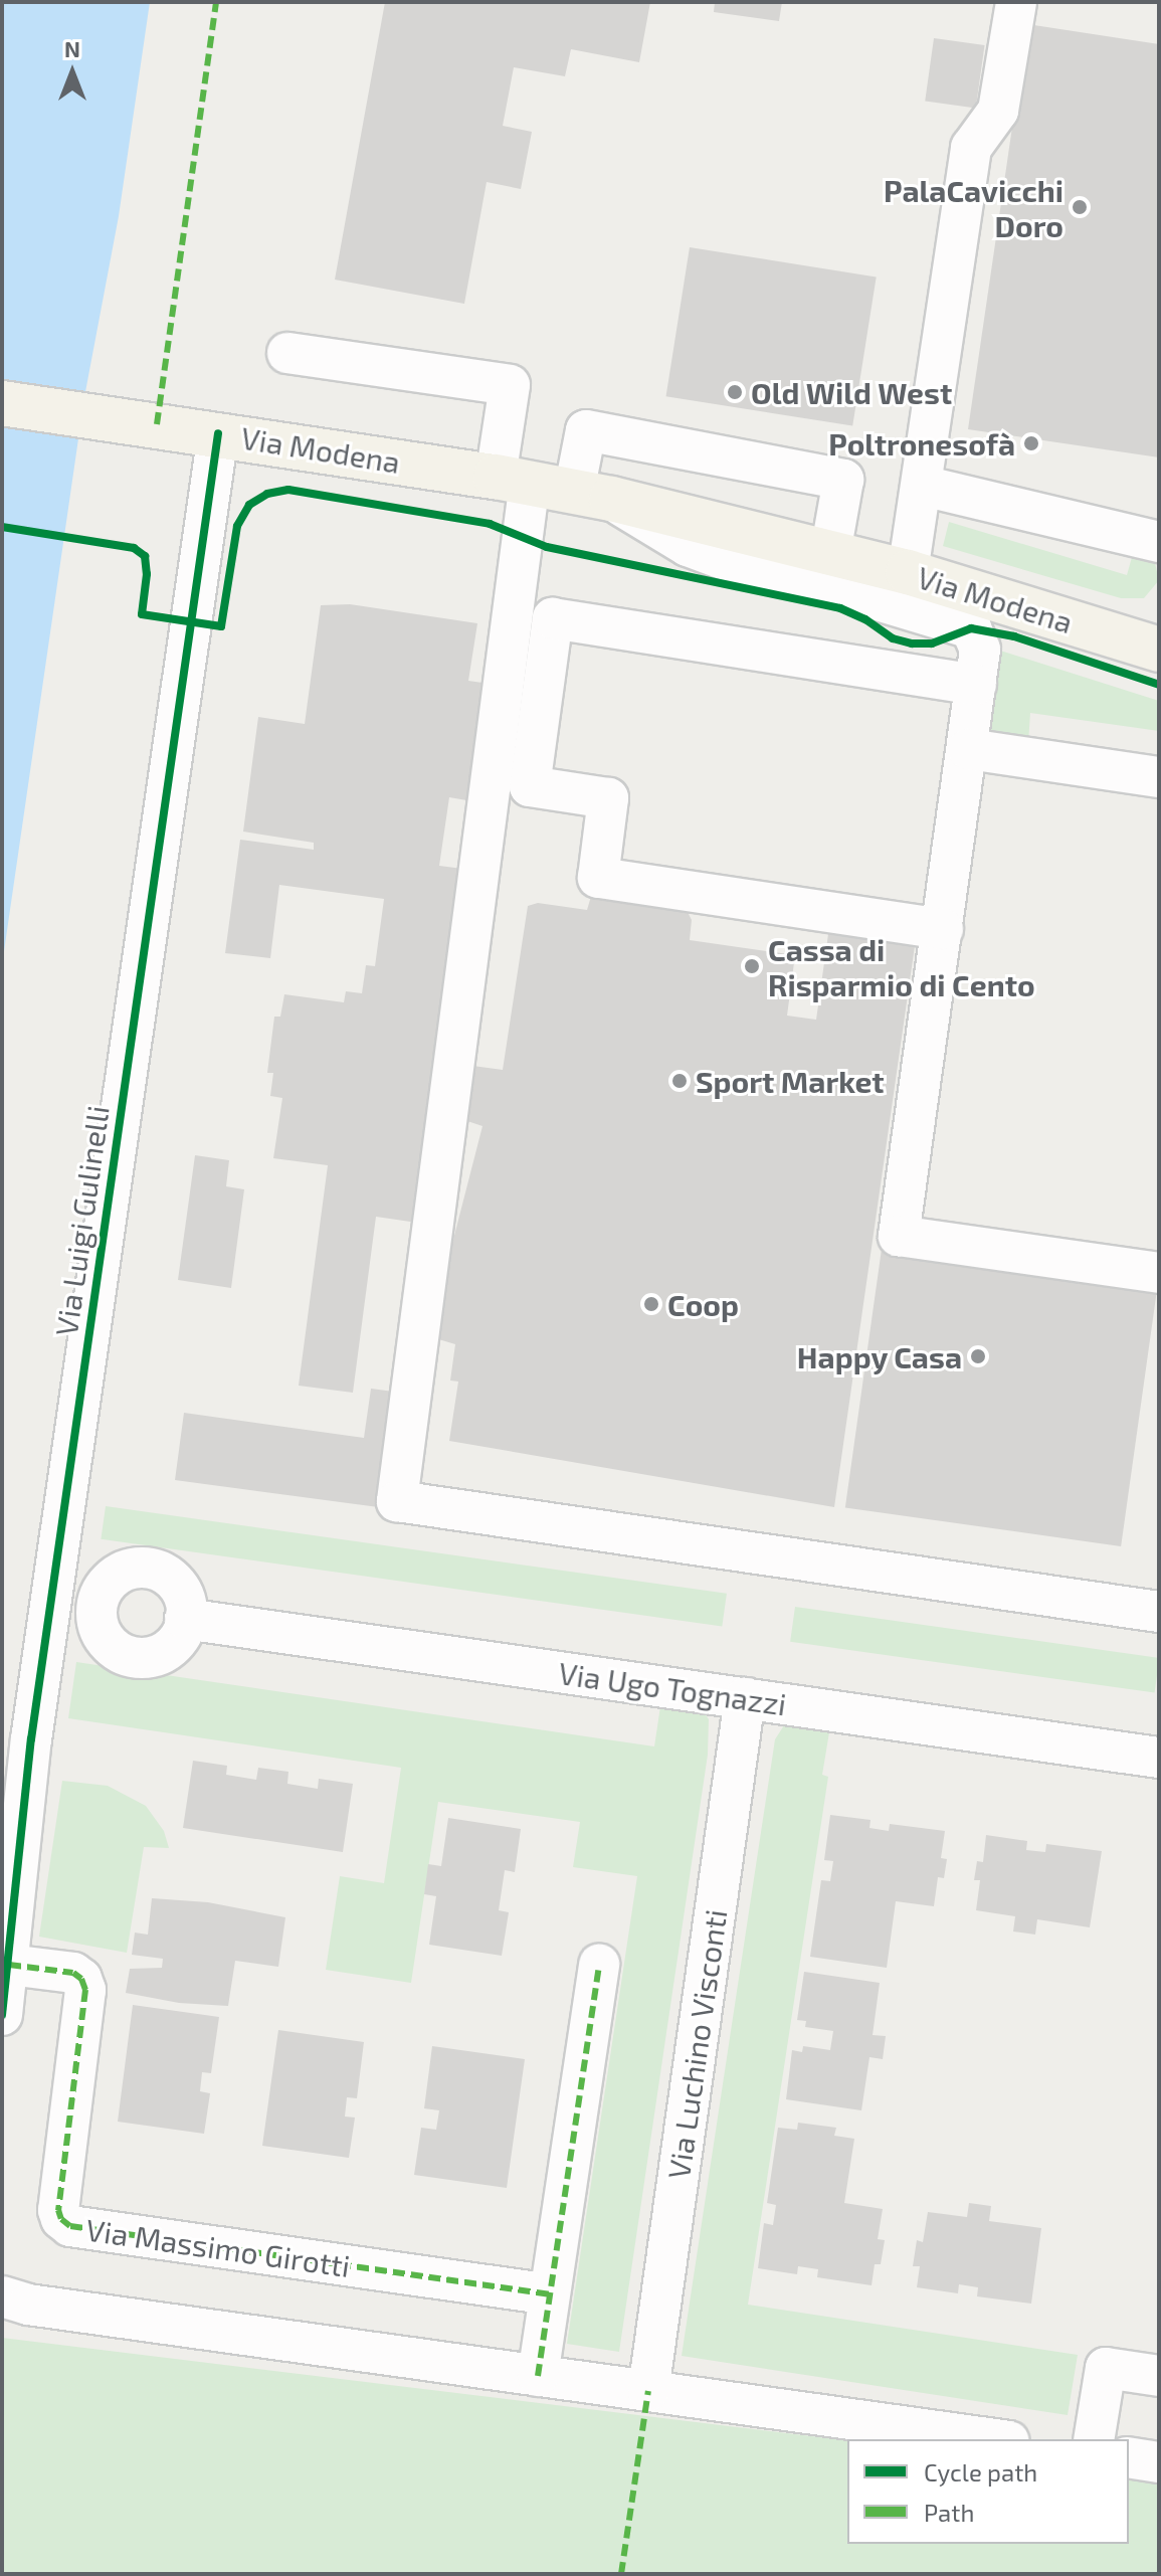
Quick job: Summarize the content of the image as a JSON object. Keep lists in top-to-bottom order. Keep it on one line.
{"streets":{"main road":["Via Modena"],"street":["Via Luigi Gulinelli","Via Ugo Tognazzi","Via Luchino Visconti","Via Massimo Girotti"]},"crossings":[["Via Modena","Via Luigi Gulinelli"],["Via Luigi Gulinelli","Via Massimo Girotti"],["Via Ugo Tognazzi","Via Luchino Visconti"]],"places":["PalaCavicchi Doro","Old Wild West","Poltronesofà","Cassa di Risparmio di Cento","Sport Market","Coop","Happy Casa"],"legend":["Cycle path","Path"],"north":"top"}
